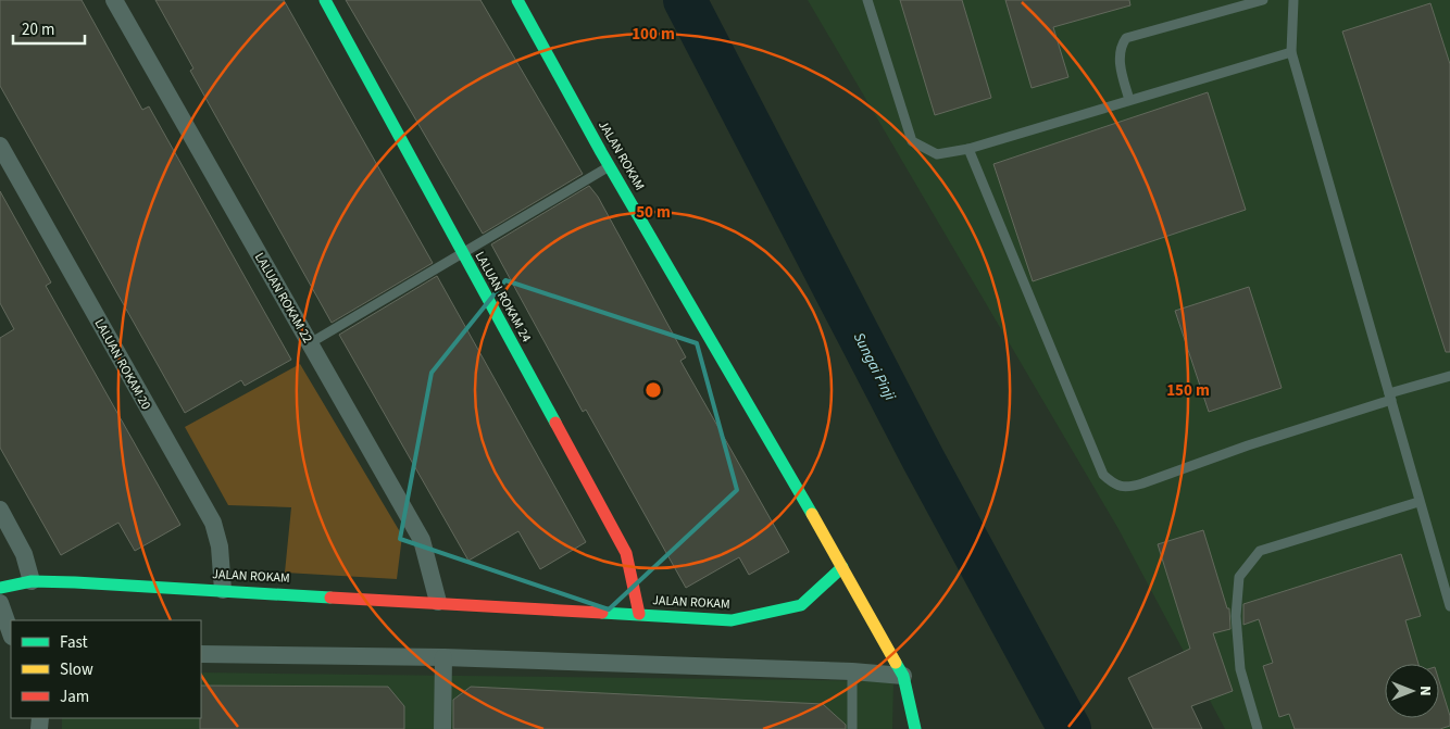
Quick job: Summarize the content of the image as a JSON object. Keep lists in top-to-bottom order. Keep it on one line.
{"streets":{"street":["JALAN ROKAM","LALUAN ROKAM 24","LALUAN ROKAM 22","LALUAN ROKAM 20"]},"crossings":[["JALAN ROKAM","LALUAN ROKAM 24"],["JALAN ROKAM","LALUAN ROKAM 22"],["JALAN ROKAM","LALUAN ROKAM 20"]],"water":["Sungai Pinji"],"legend":["Fast","Slow","Jam"],"scale_bar":"20 m","north":"right","rings":["100 m","50 m","150 m"]}
